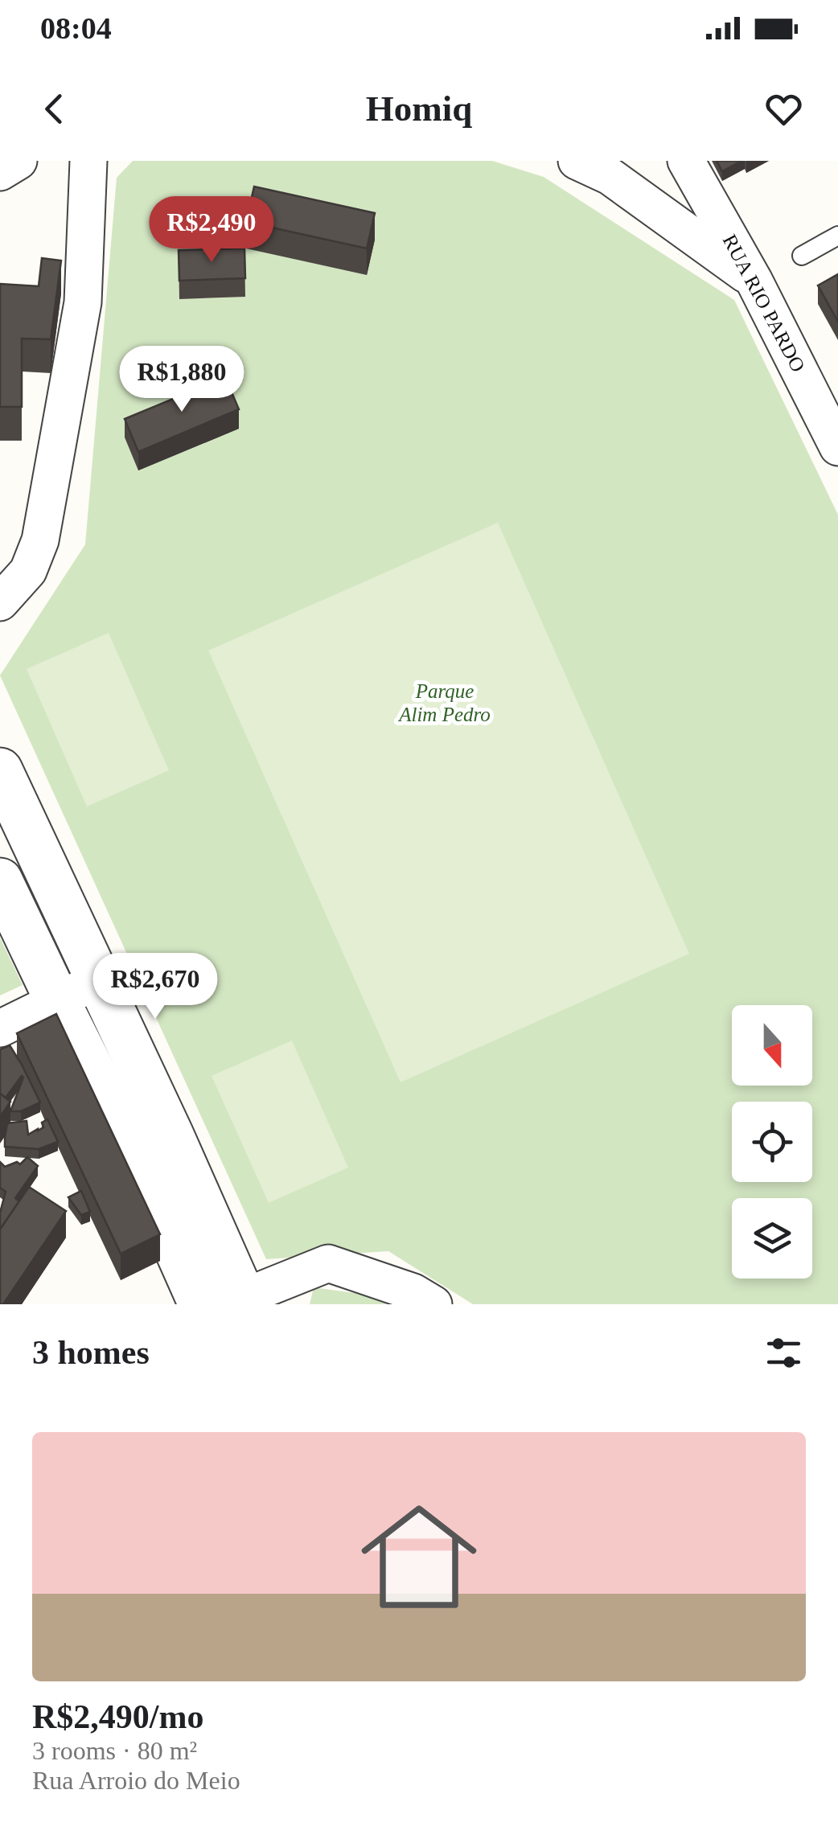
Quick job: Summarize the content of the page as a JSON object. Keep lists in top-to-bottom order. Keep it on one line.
{"streets":{"street":["RUA RIO PARDO"]},"parks":["Parque Alim Pedro"],"north":"bottom","page":{"status":"08:04","header":"Homiq","price":["R$2,490","R$1,880","R$2,670"],"heading":"3 homes","list":[{"name":"R$2,490/mo","note":"3 rooms · 80 m² · Rua Arroio do Meio"}]}}
